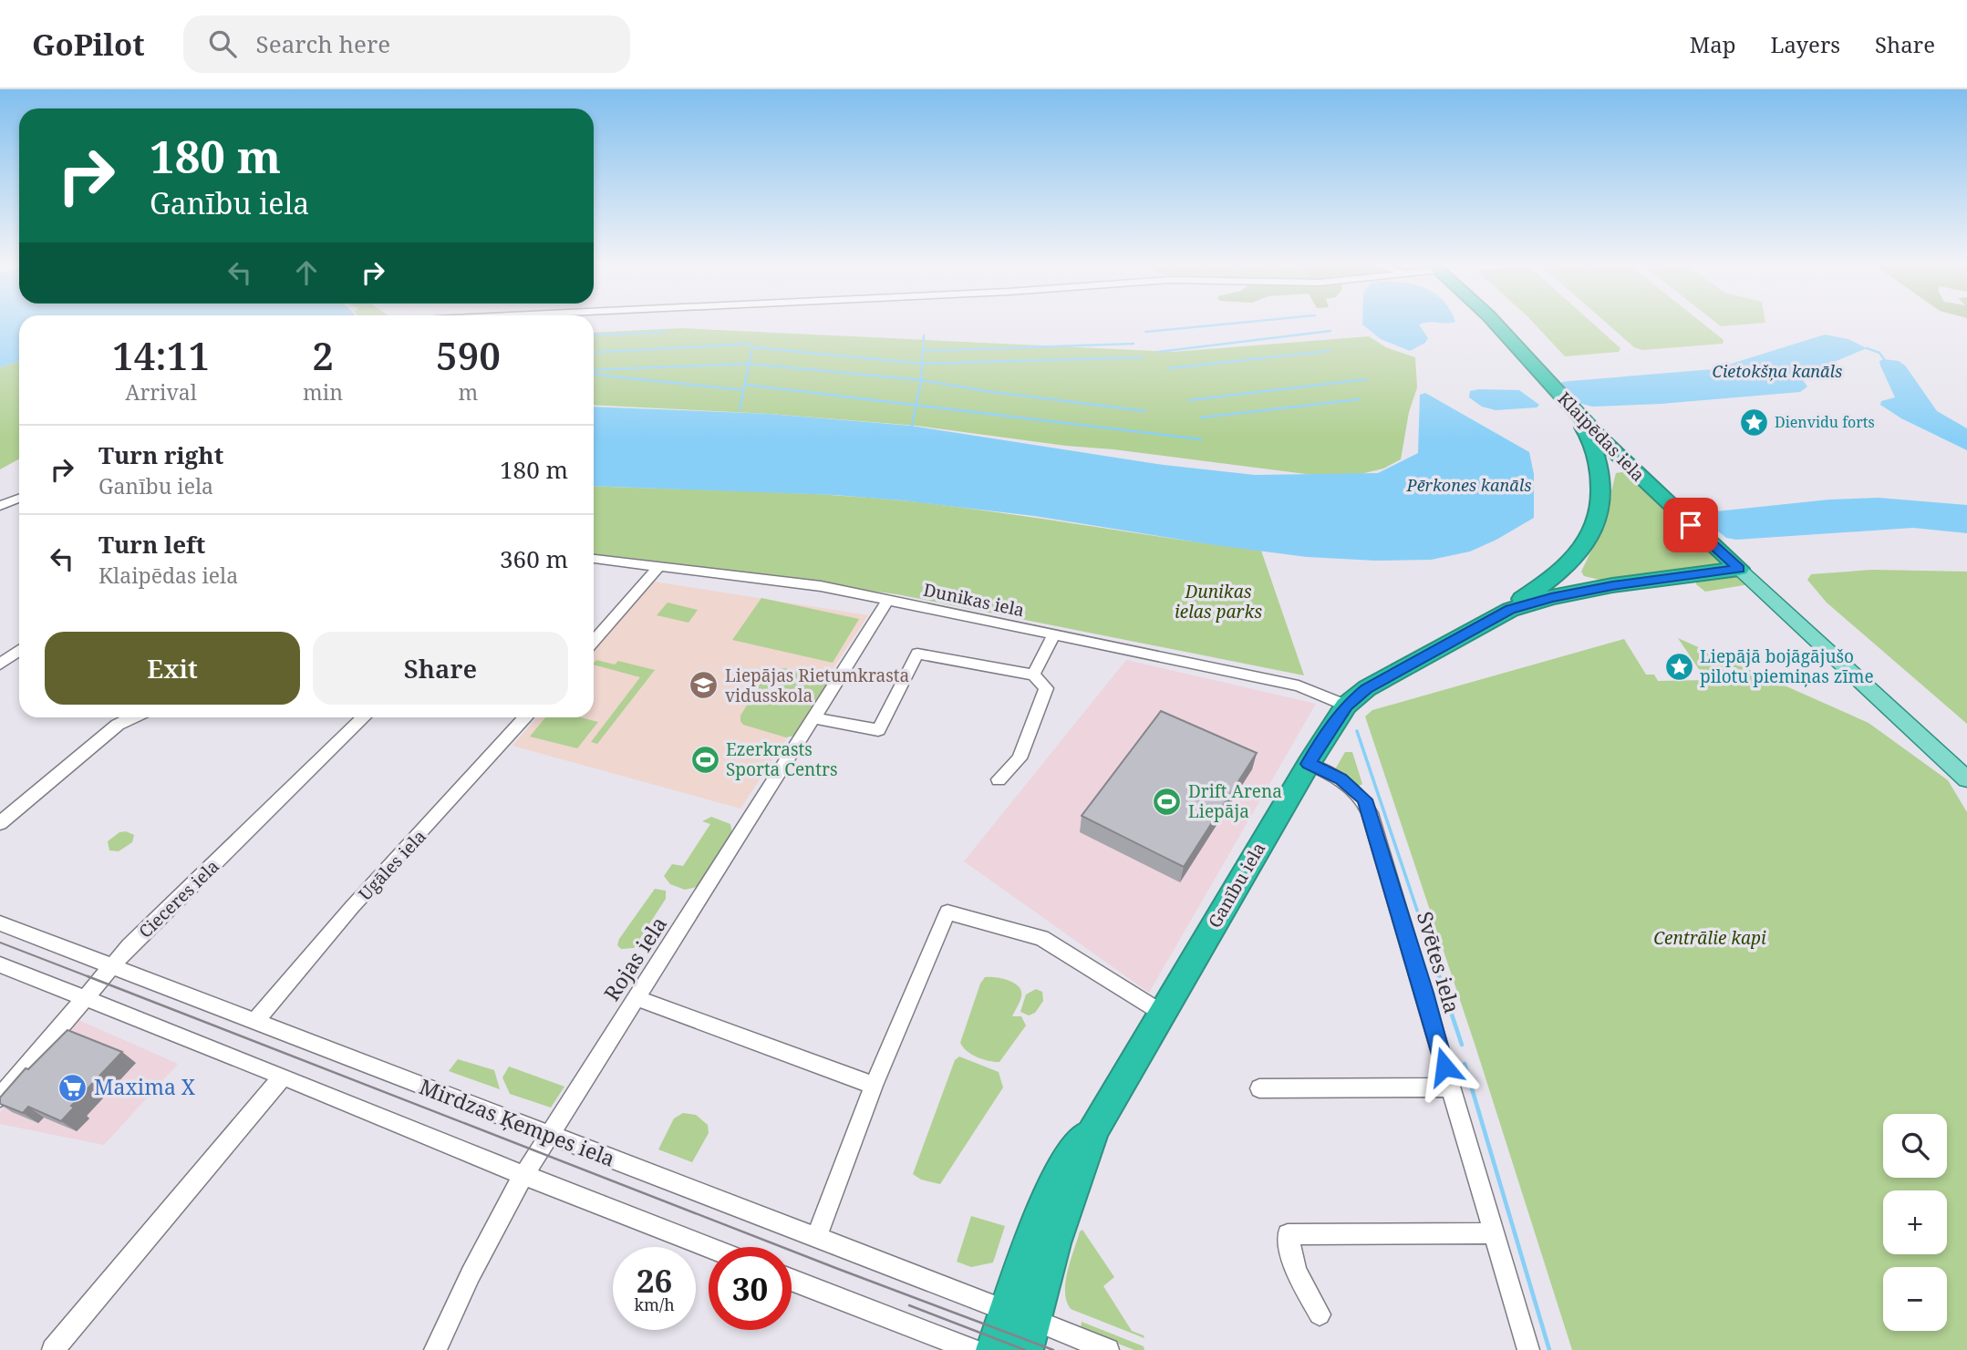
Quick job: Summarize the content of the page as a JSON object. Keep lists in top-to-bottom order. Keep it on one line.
{"streets":{"highway":["Klaipēdas iela","Ganību iela"],"street":["Dunikas iela","Ugāles iela","Cieceres iela","Rojas iela","Svētes iela","Mirdzas Ķempes iela"]},"crossings":[["Klaipēdas iela","Ganību iela"],["Dunikas iela","Ganību iela"],["Dunikas iela","Rojas iela"],["Ugāles iela","Mirdzas Ķempes iela"],["Ganību iela","Svētes iela"],["Ganību iela","Mirdzas Ķempes iela"],["Cieceres iela","Mirdzas Ķempes iela"],["Rojas iela","Mirdzas Ķempes iela"]],"water":["Cietokšņa kanāls","Pērkones kanāls"],"parks":["Dunikas ielas parks","Centrālie kapi"],"places":{"place":["Dienvidu forts","Liepājā bojāgājušo pilotu piemiņas zīme"],"school or university":["Liepājas Rietumkrasta vidusskola"],"sports":["Ezerkrasts Sporta Centrs","Drift Arena Liepāja"],"supermarket":["Maxima X"]},"page":{"header":"GoPilot","search":"Search here","nav":["Map","Layers","Share"],"turn":["180 m","Ganību iela"],"eta":["14:11","Arrival","2","min","590","m"],"list":[{"name":"Turn right","note":"Ganību iela","value":"180 m"},{"name":"Turn left","note":"Klaipēdas iela","value":"360 m"}],"buttons":["Exit","Share"],"map_buttons":["+","−"],"speed":"26 km/h","limit":"30"}}
